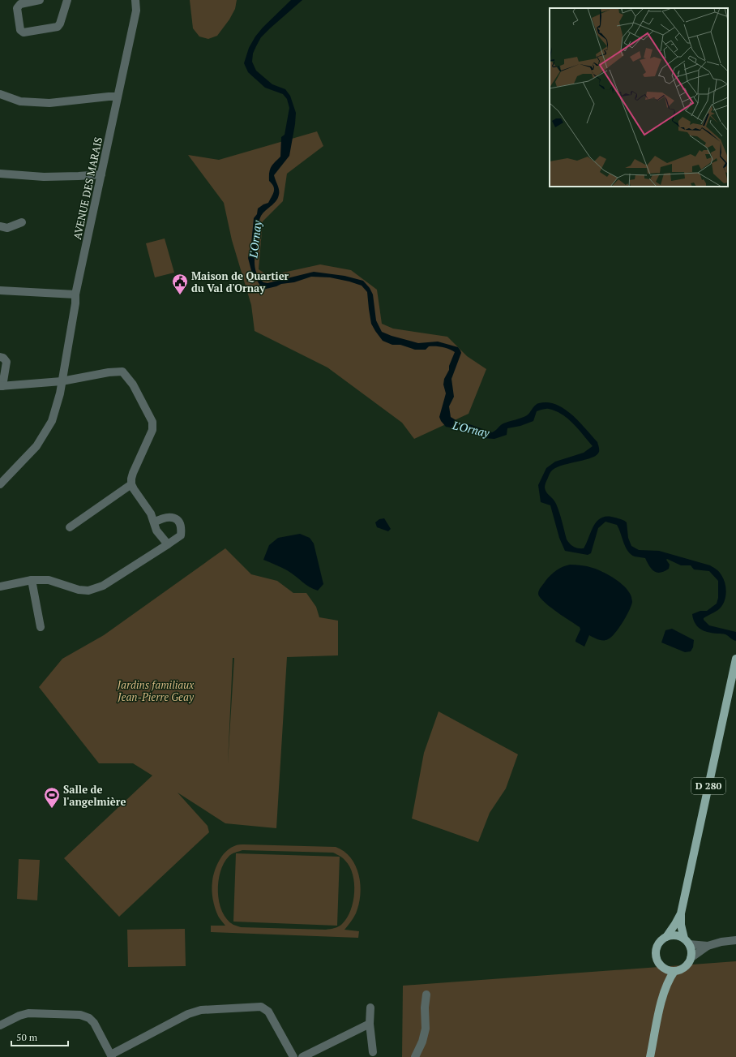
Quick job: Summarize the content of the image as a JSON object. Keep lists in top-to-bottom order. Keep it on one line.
{"streets":{"main road":["D 280"],"street":["AVENUE DES MARAIS"]},"water":["L'Ornay"],"parks":["Jardins familiaux Jean-Pierre Geay"],"places":{"public building":["Maison de Quartier du Val d'Ornay"],"sports":["Salle de l'angelmière"]},"scale_bar":"50 m"}
